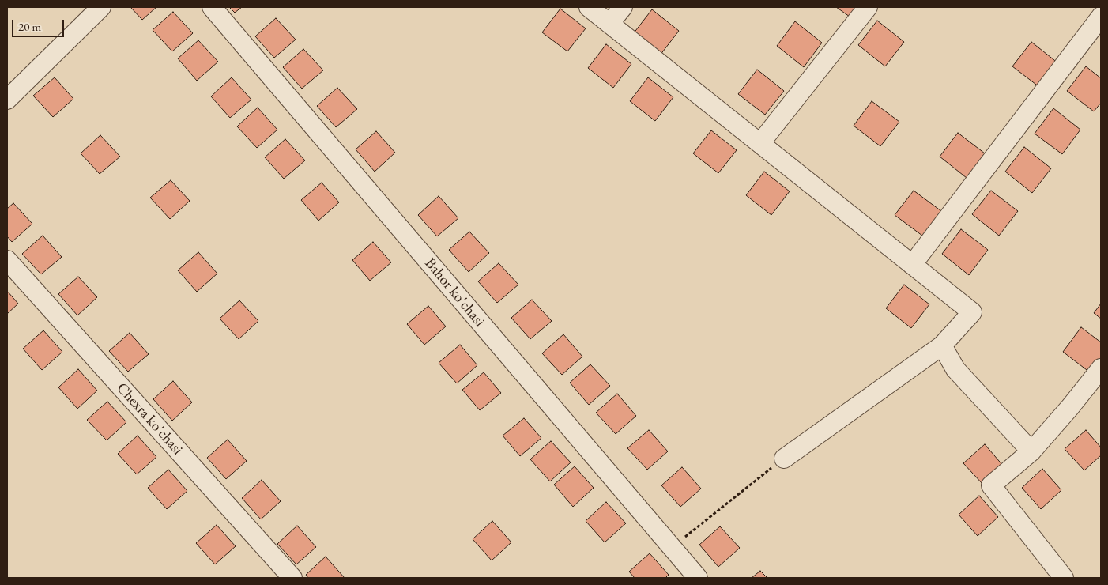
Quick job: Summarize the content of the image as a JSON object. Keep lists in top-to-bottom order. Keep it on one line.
{"streets":{"street":["Bahor ko'chasi","Chexra ko'chasi"]},"scale_bar":"20 m"}
